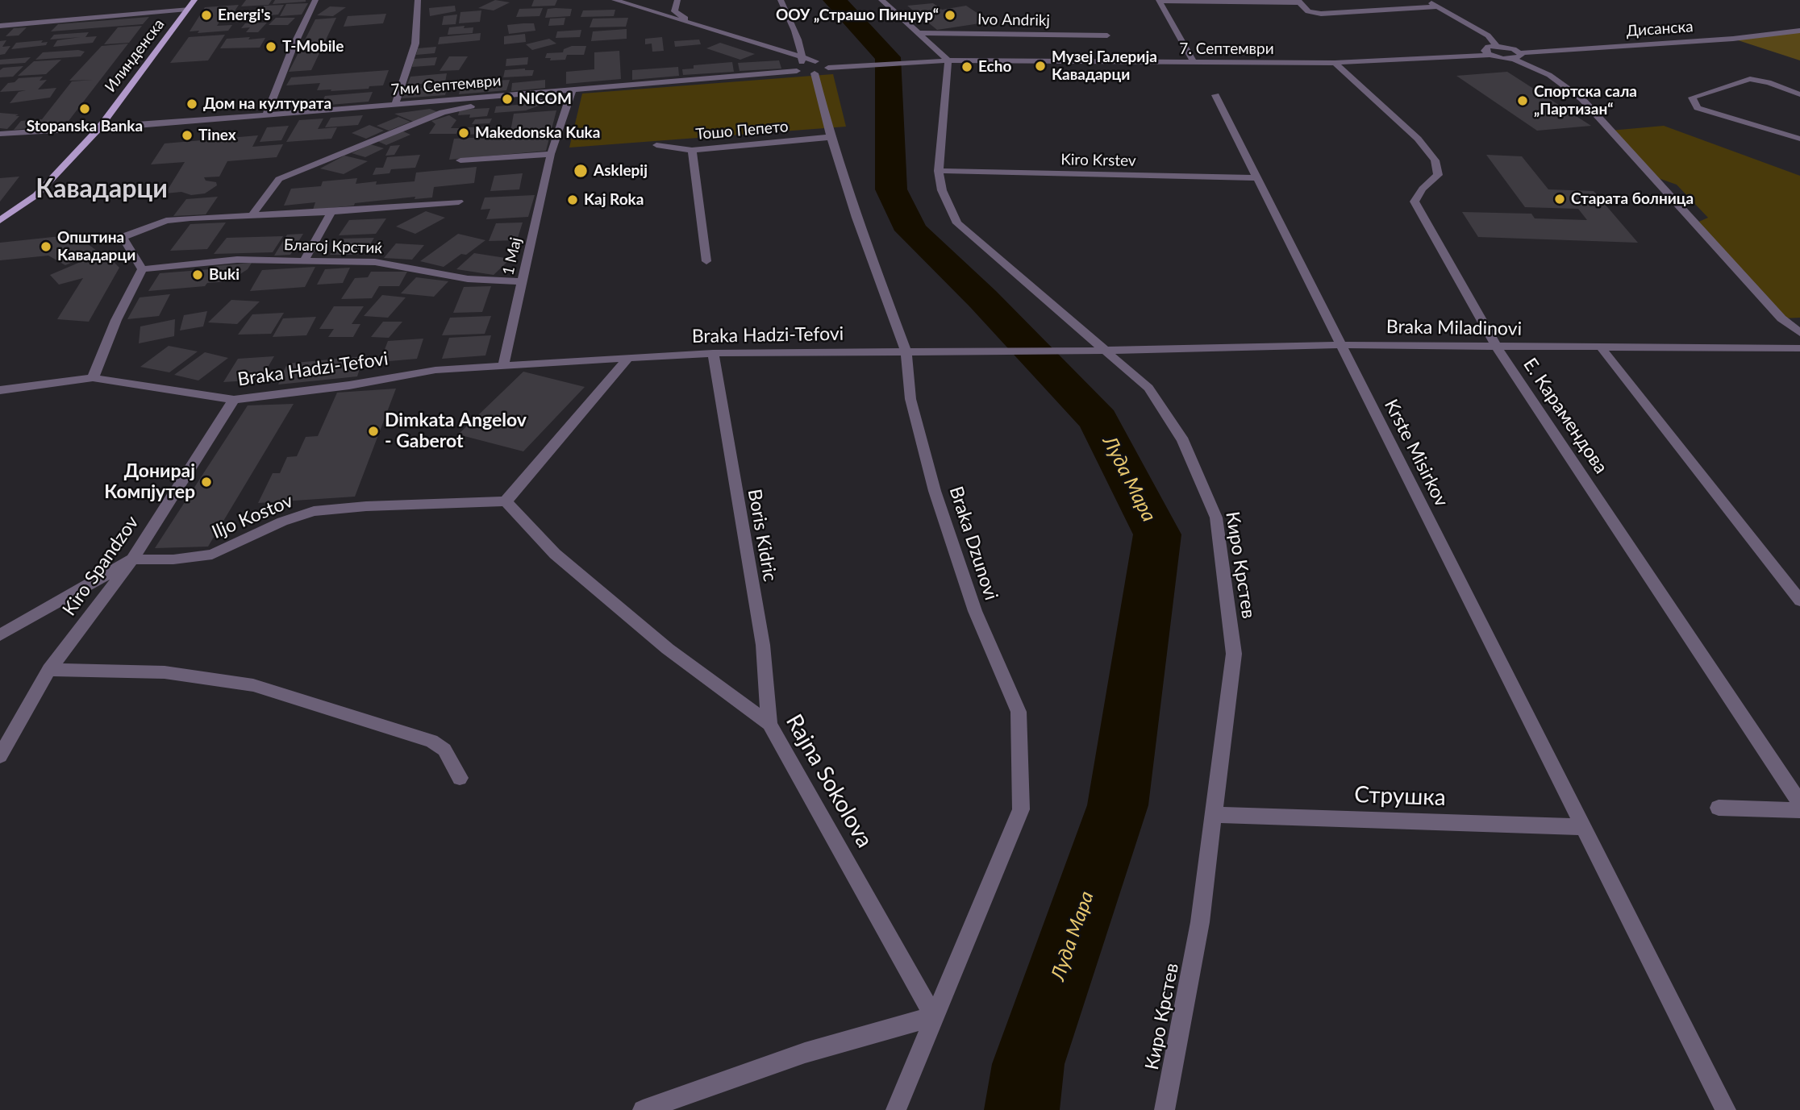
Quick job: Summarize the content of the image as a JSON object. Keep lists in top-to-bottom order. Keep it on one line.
{"streets":{"main road":["Илинденска"],"street":["Ivo Andrikj","Дисанска","7. Септември","7ми Септември","Тошо Пепето","Kiro Krstev","Благој Крстиќ","1 Maj","Braka Miladinovi","Braka Hadzi-Tefovi","Е. Карамендова","Krste Misirkov","Iljo Kostov","Boris Kidric","Braka Dzunovi","Киро Крстев","Kiro Spandzov","Rajna Sokolova","Струшка"]},"crossings":[["Дисанска","7. Септември"],["7. Септември","Е. Карамендова"],["7. Септември","Киро Крстев"],["Илинденска","7ми Септември"],["7ми Септември","1 Maj"],["7ми Септември","Braka Dzunovi"],["Тошо Пепето","Braka Dzunovi"],["Kiro Krstev","Krste Misirkov"],["Kiro Krstev","Киро Крстев"],["Благој Крстиќ","1 Maj"],["1 Maj","Braka Hadzi-Tefovi"],["Braka Miladinovi","Braka Hadzi-Tefovi"],["Braka Miladinovi","Е. Карамендова"],["Braka Miladinovi","Krste Misirkov"],["Braka Miladinovi","Киро Крстев"],["Braka Hadzi-Tefovi","Boris Kidric"],["Braka Hadzi-Tefovi","Braka Dzunovi"],["Braka Hadzi-Tefovi","Kiro Spandzov"],["Krste Misirkov","Струшка"],["Iljo Kostov","Kiro Spandzov"],["Iljo Kostov","Rajna Sokolova"],["Boris Kidric","Rajna Sokolova"],["Braka Dzunovi","Rajna Sokolova"],["Киро Крстев","Струшка"]],"districts":["Кавадарци"],"water":["Луда Мара"],"places":["Energi's","ООУ „Страшо Пинџур“","T-Mobile","Музеј Галерија Кавадарци","Echo","NICOM","Спортска сала „Партизан“","Дом на културата","Stopanska Banka","Makedonska Kuka","Tinex","Asklepij","Старата болница","Kaj Roka","Општина Кавадарци","Buki","Dimkata Angelov - Gaberot","Донирај Компјутер"]}
